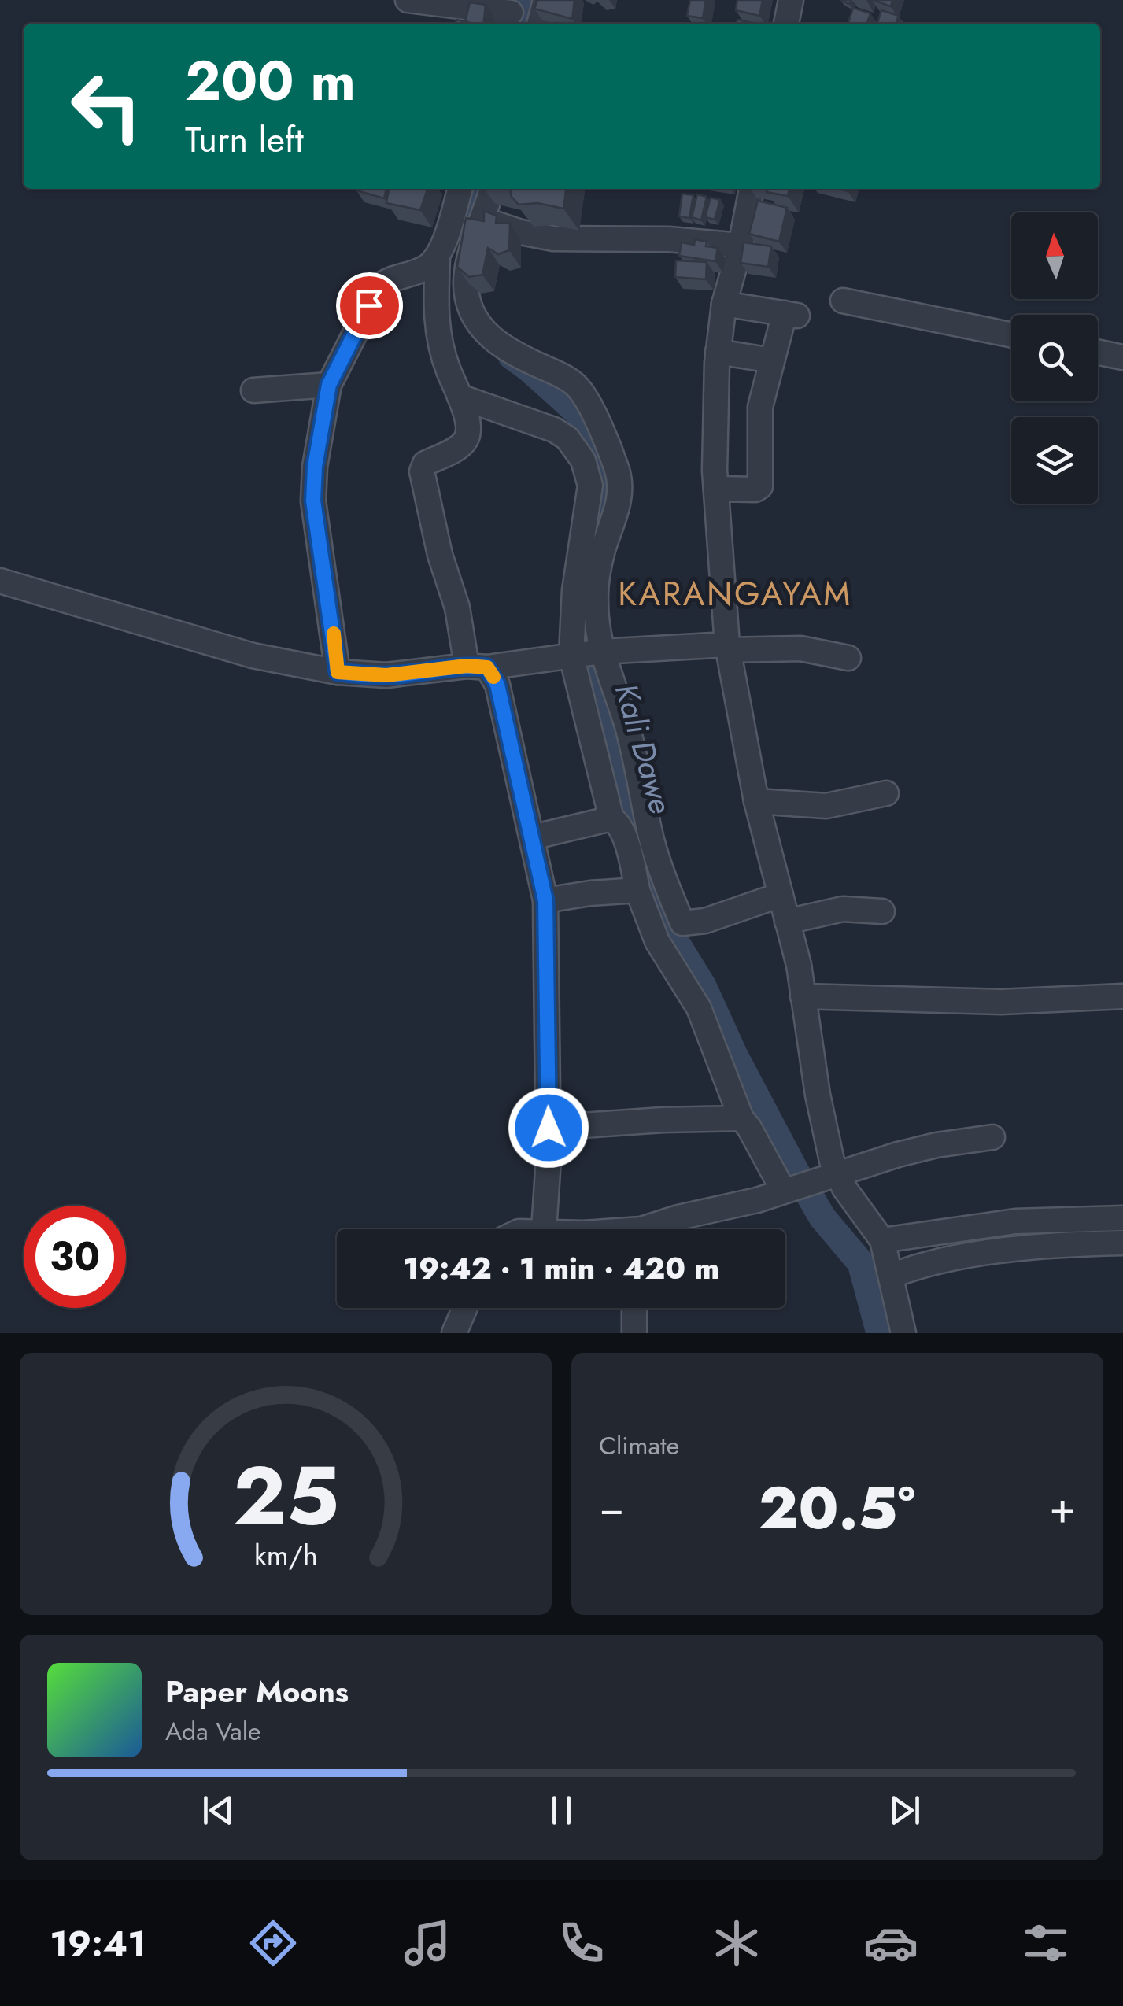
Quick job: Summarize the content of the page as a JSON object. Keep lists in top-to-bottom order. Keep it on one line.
{"districts":["KARANGAYAM"],"water":["Kali Dawe"],"north":"top","page":{"turn":["200 m","Turn left"],"limit":"30","trip":"19:42 · 1 min · 420 m","tile":"Climate","heat":["−","20.5°","+"],"song":["Paper Moons","Ada Vale"],"tabs":"19:41","gauge":["25","km/h"]}}
